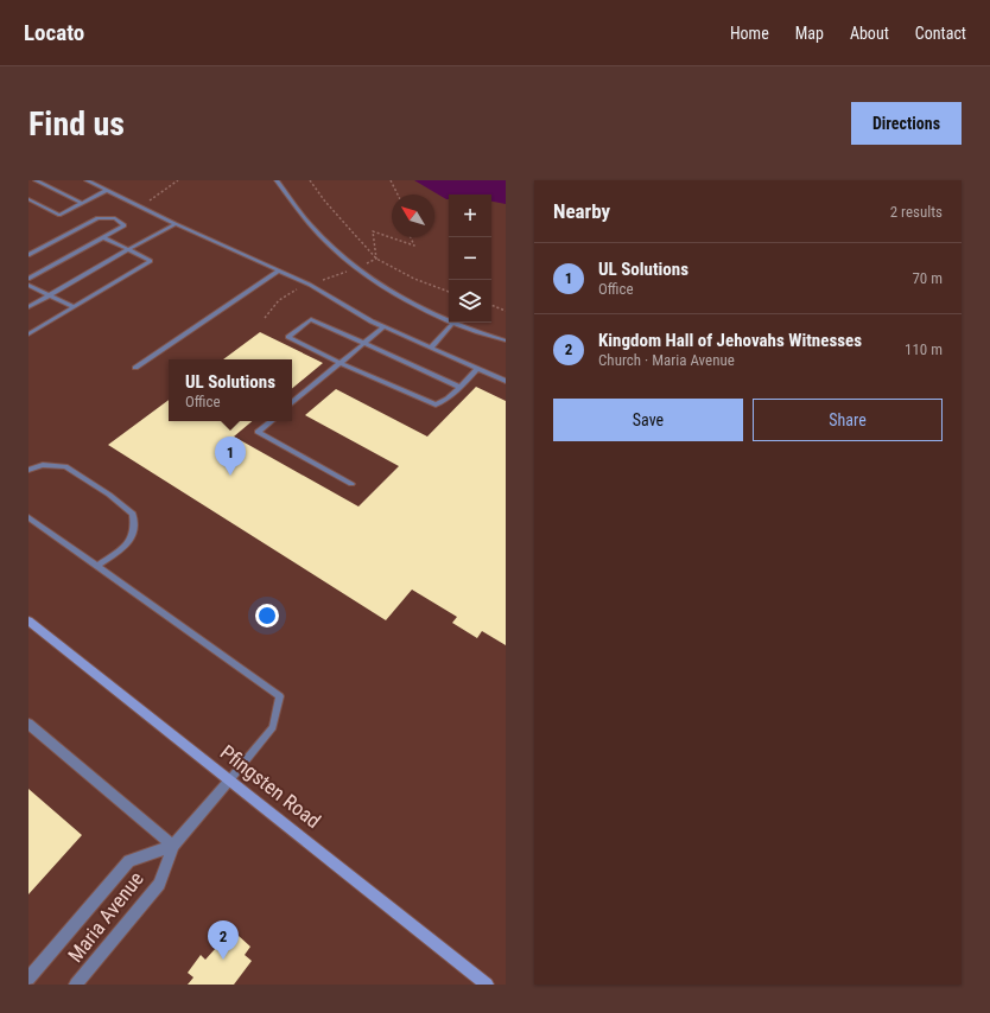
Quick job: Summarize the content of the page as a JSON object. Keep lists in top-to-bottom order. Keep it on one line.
{"streets":{"main road":["Pfingsten Road"],"street":["Maria Avenue"]},"crossings":[["Pfingsten Road","Maria Avenue"]],"north":"top left","page":{"header":"Locato","nav":["Home","Map","About","Contact"],"buttons":["Directions",["Save","Share"]],"title":"Find us","heading":["Nearby","2 results"],"map_buttons":["+","−"],"list":[{"mark":"1","name":"UL Solutions","note":"Office","value":"70 m"},{"mark":"2","name":"Kingdom Hall of Jehovahs Witnesses","note":"Church · Maria Avenue","value":"110 m"}],"popup":["UL Solutions","Office"],"pins":["1","2"]}}
